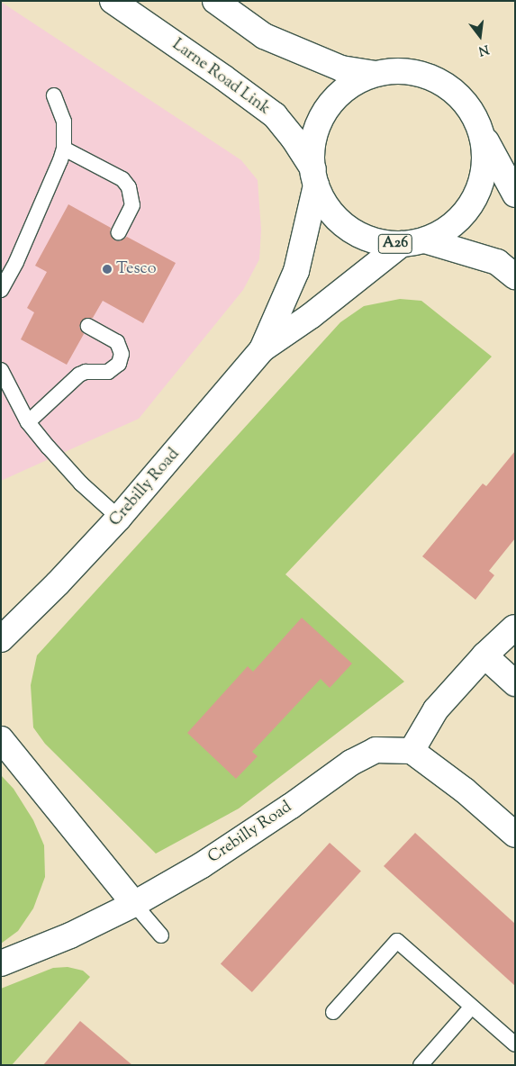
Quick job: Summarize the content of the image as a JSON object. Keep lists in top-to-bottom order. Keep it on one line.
{"streets":{"street":["Larne Road Link","A26","Crebilly Road"]},"crossings":[["Larne Road Link","A26"],["Larne Road Link","Crebilly Road"],["A26","Crebilly Road"]],"places":["Tesco"],"north":"bottom"}
